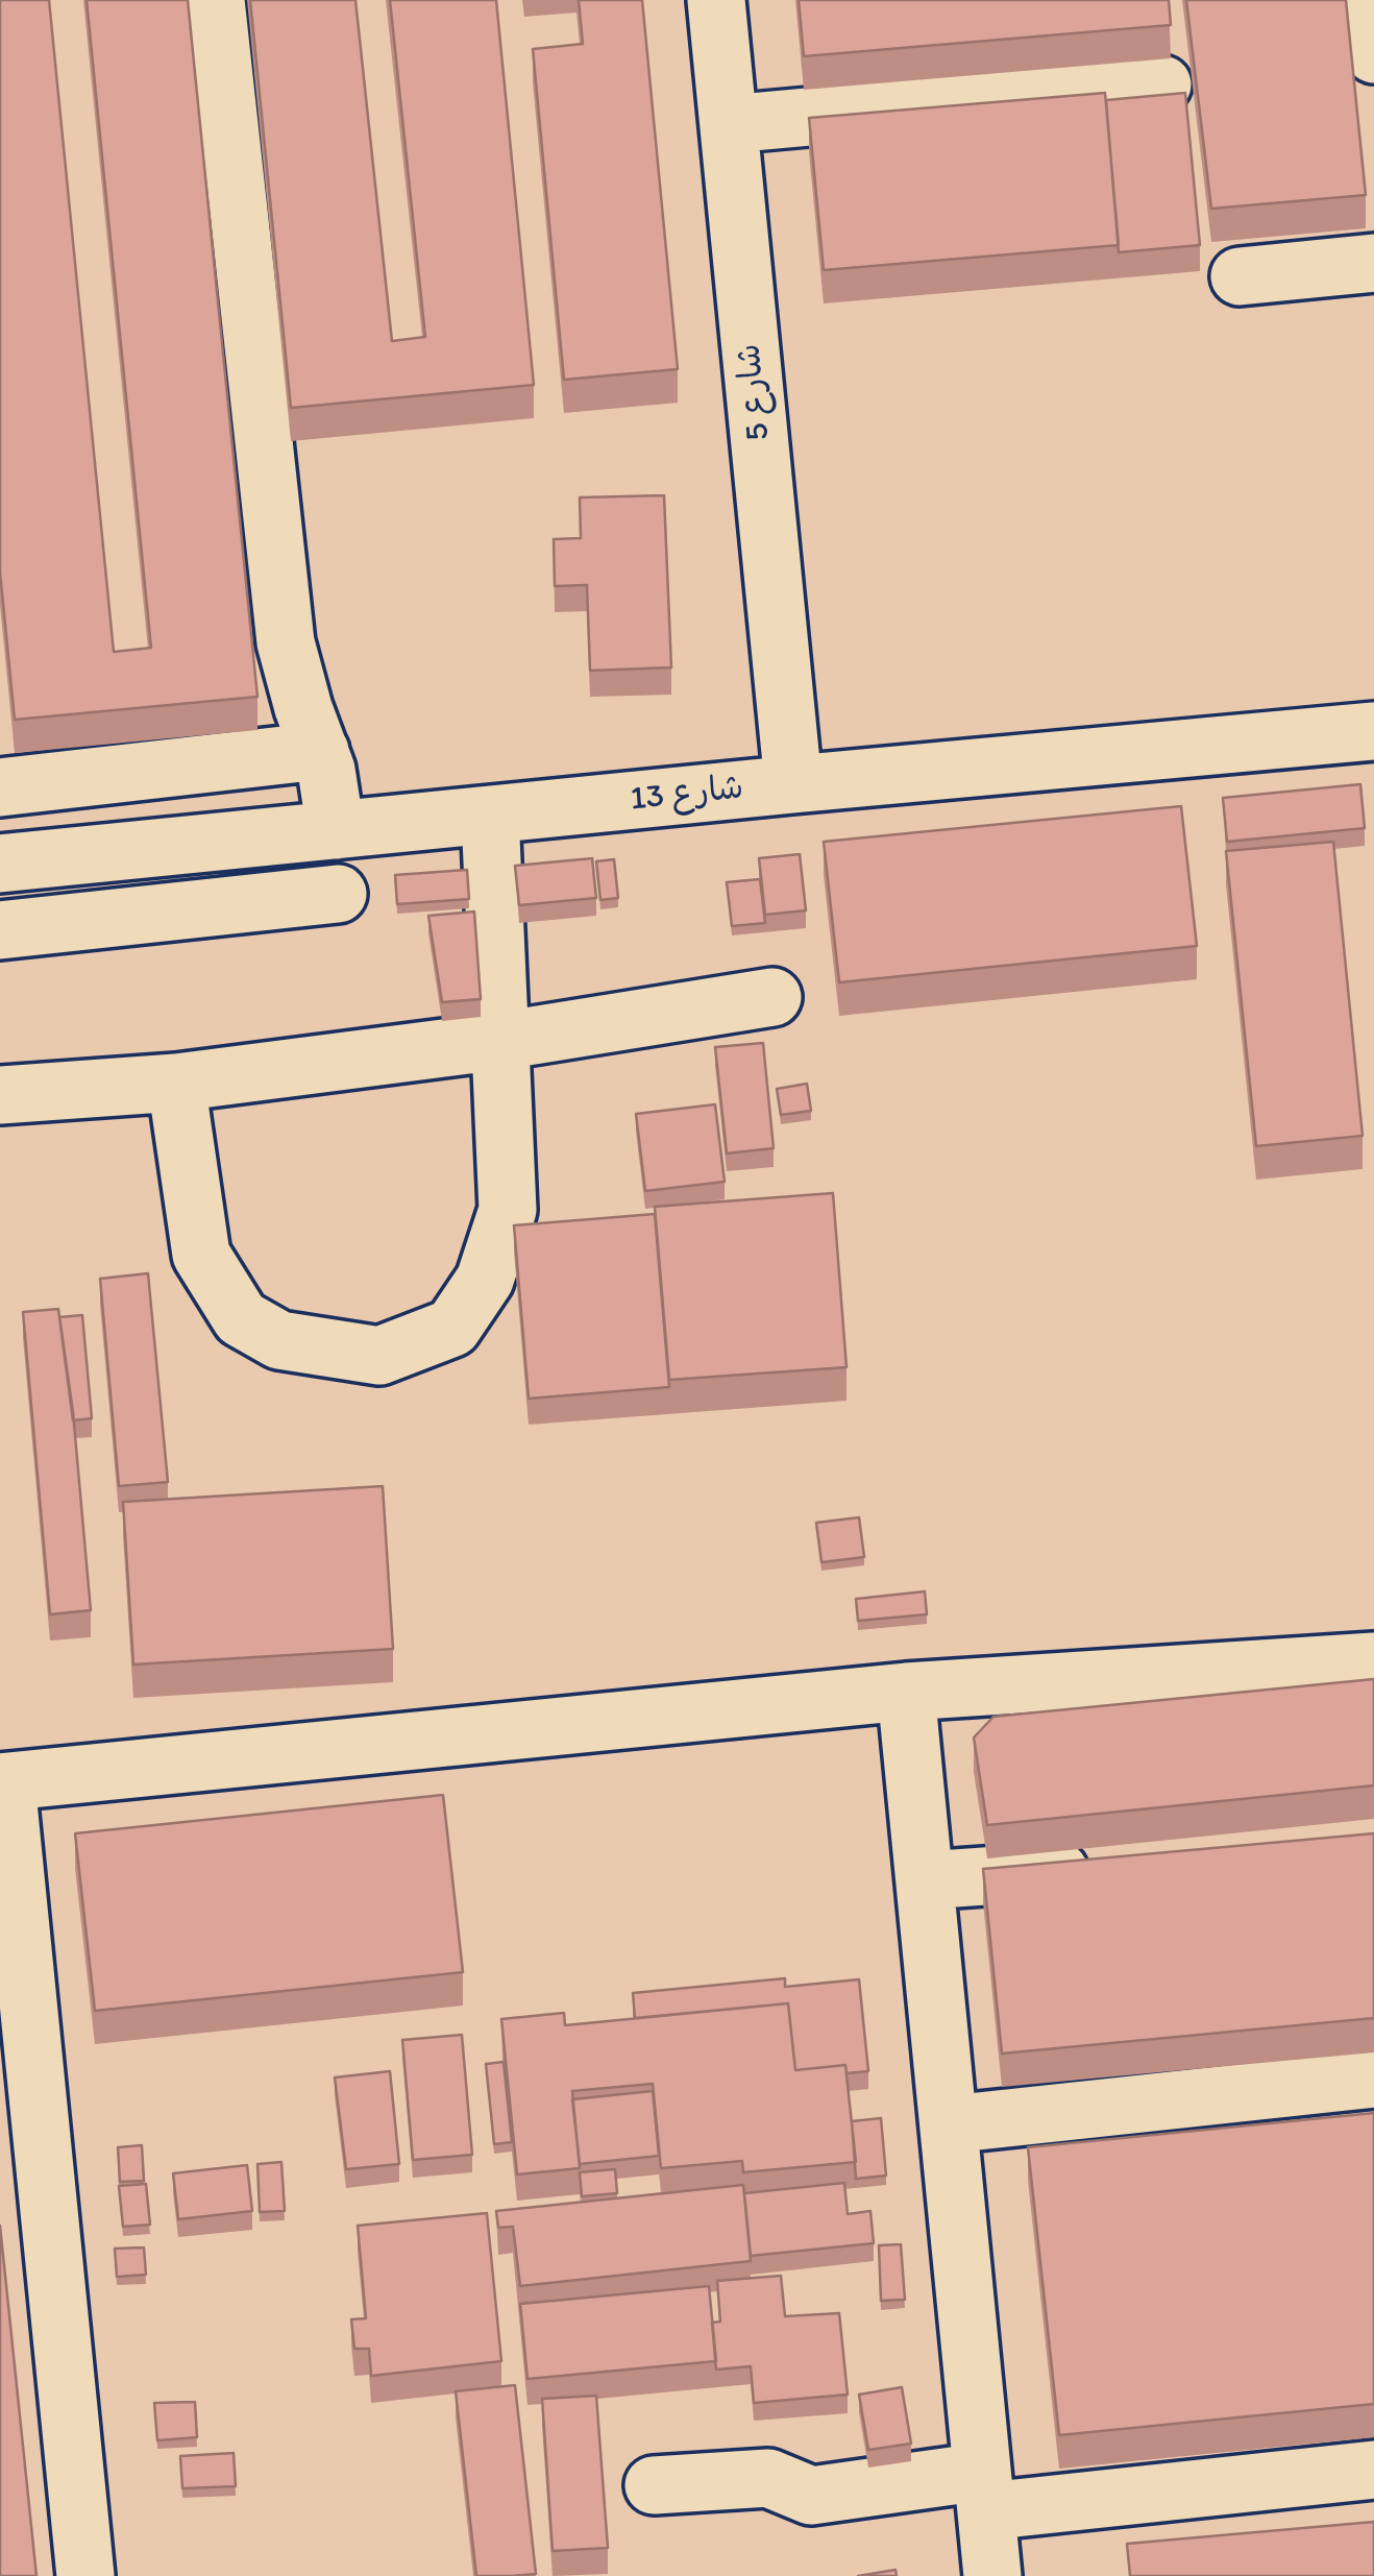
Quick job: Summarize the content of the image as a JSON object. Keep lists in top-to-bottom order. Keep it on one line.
{"streets":{"street":["شارع 5","شارع 13"]},"crossings":[["شارع 5","شارع 13"]]}
